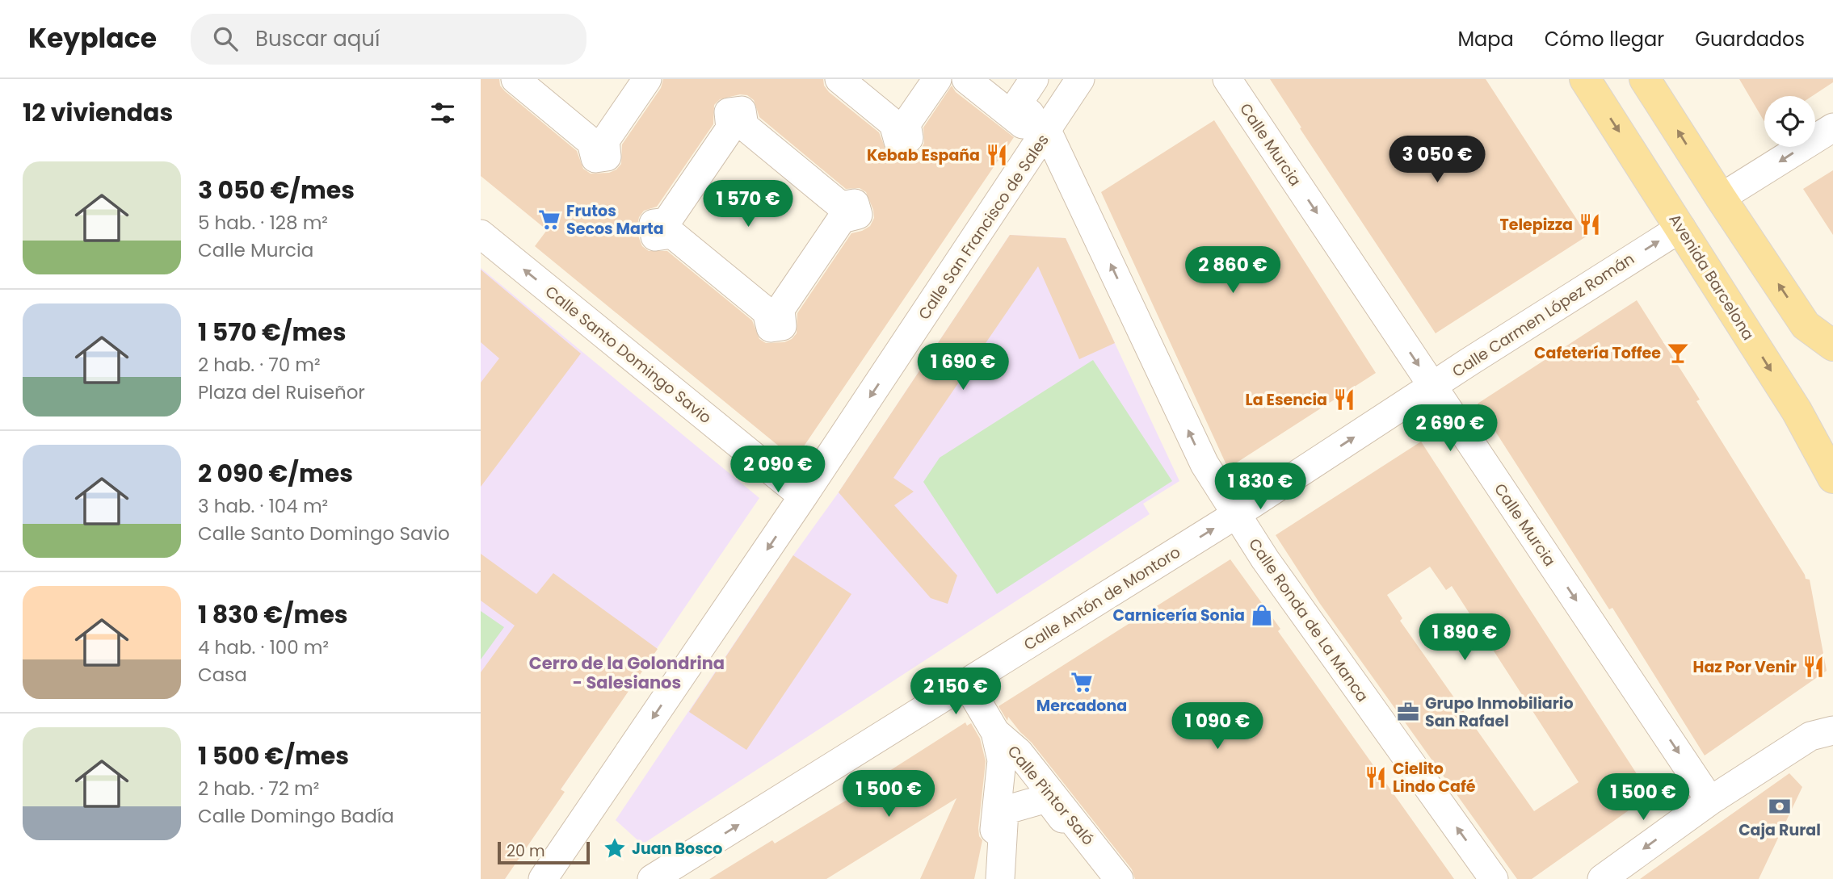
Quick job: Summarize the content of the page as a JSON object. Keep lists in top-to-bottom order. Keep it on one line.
{"streets":{"main road":["Avenida Barcelona"],"street":["Calle Murcia","Calle San Francisco de Sales","Calle Carmen López Román","Calle Santo Domingo Savio","Calle Antón de Montoro","Calle Ronda de La Manca","Calle Pintor Saló"]},"crossings":[["Calle Murcia","Calle Carmen López Román"],["Calle San Francisco de Sales","Calle Santo Domingo Savio"],["Calle San Francisco de Sales","Calle Ronda de La Manca"],["Avenida Barcelona","Calle Carmen López Román"],["Calle Carmen López Román","Calle Antón de Montoro"],["Calle Carmen López Román","Calle Ronda de La Manca"],["Calle Antón de Montoro","Calle Ronda de La Manca"],["Calle Antón de Montoro","Calle Pintor Saló"]],"one_way":["Calle Murcia","Calle San Francisco de Sales","Calle Carmen López Román","Calle Santo Domingo Savio","Calle Antón de Montoro","Calle Ronda de La Manca"],"districts":["Cerro de la Golondrina - Salesianos"],"places":{"restaurant":["Kebab España","Telepizza","La Esencia","Haz Por Venir","Cielito Lindo Café"],"supermarket":["Frutos Secos Marta","Mercadona"],"bar":["Cafetería Toffee"],"shop":["Carnicería Sonia"],"office":["Grupo Inmobiliario San Rafael"],"bank":["Caja Rural"],"place":["Juan Bosco"]},"scale_bar":"20 m","page":{"header":"Keyplace","search":"Buscar aquí","nav":["Mapa","Cómo llegar","Guardados"],"heading":"12 viviendas","price":["3 050 €","1 570 €","2 860 €","1 690 €","2 690 €","2 090 €","1 830 €","1 890 €","2 150 €","1 090 €","1 500 €","1 500 €"],"list":[{"name":"3 050 €/mes","note":"5 hab. · 128 m² · Calle Murcia"},{"name":"1 570 €/mes","note":"2 hab. · 70 m² · Plaza del Ruiseñor"},{"name":"2 090 €/mes","note":"3 hab. · 104 m² · Calle Santo Domingo Savio"},{"name":"1 830 €/mes","note":"4 hab. · 100 m² · Casa"},{"name":"1 500 €/mes","note":"2 hab. · 72 m² · Calle Domingo Badía"}],"scale":"20 m"}}
